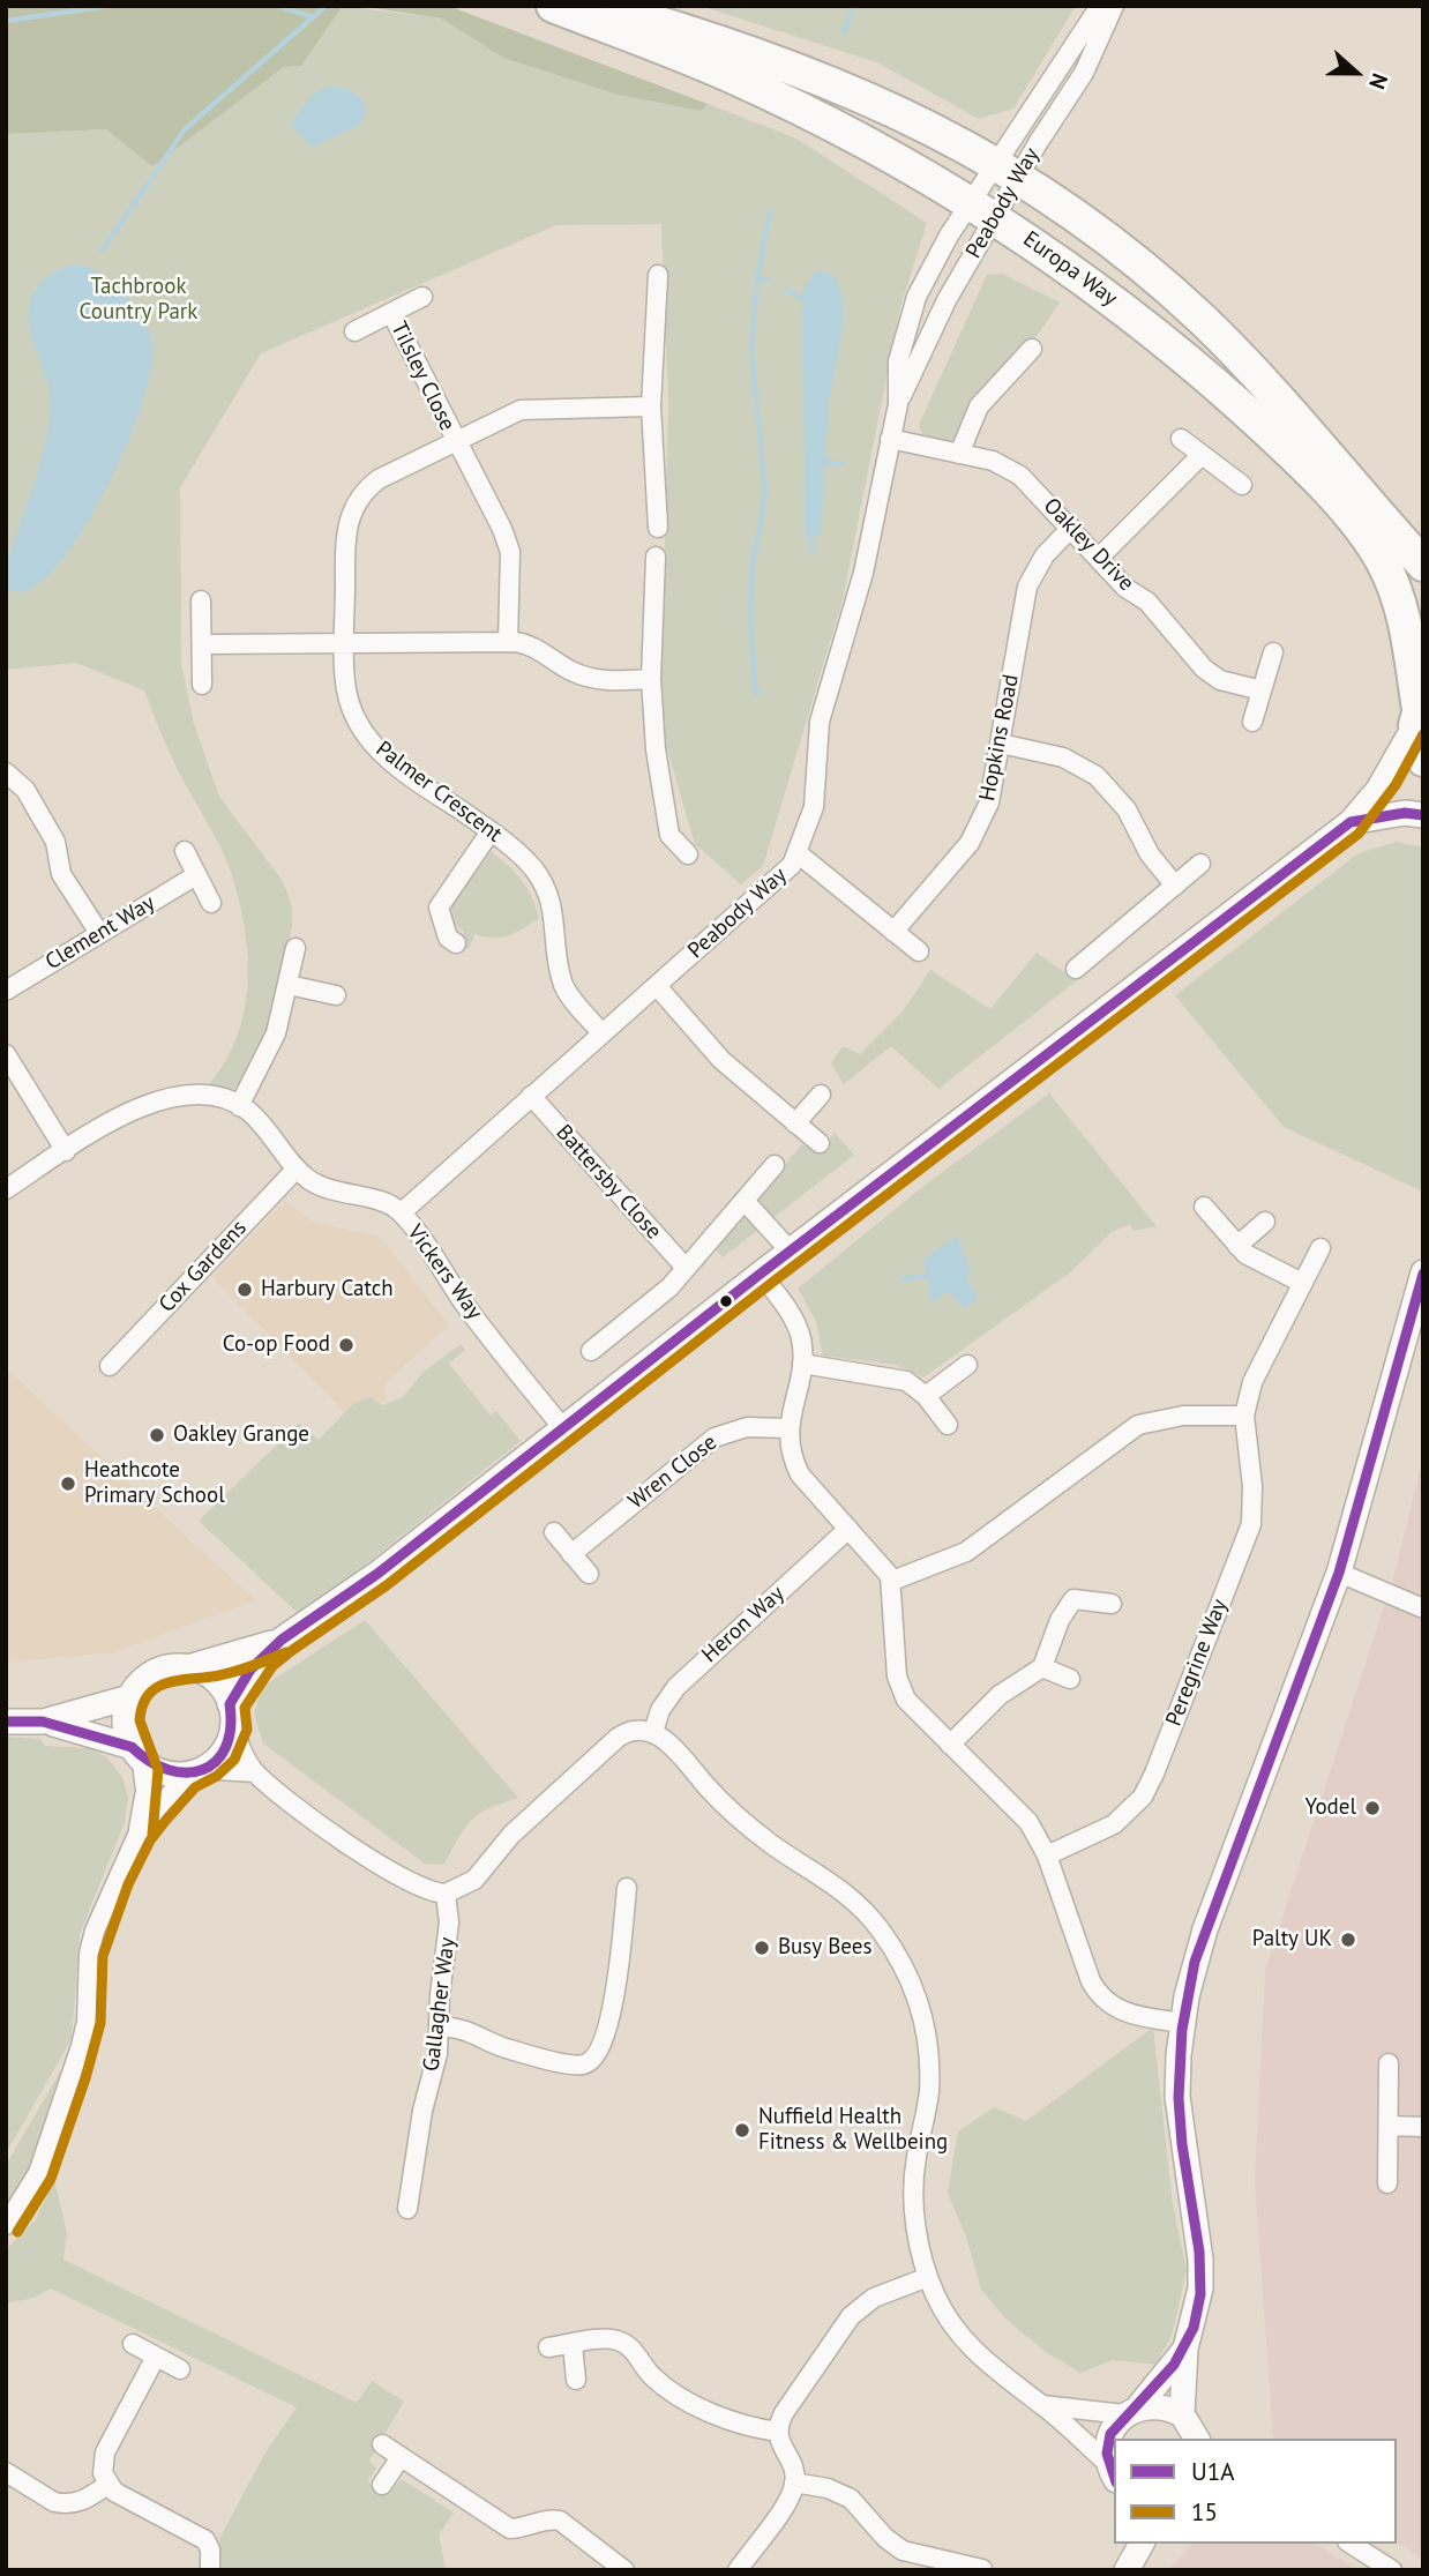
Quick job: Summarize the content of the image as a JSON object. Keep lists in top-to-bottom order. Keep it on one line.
{"streets":{"highway":["Europa Way"],"street":["Peabody Way","Tilsley Close","Oakley Drive","Hopkins Road","Palmer Crescent","Clement Way","Battersby Close","Cox Gardens","Vickers Way","Wren Close","Heron Way","Peregrine Way","Gallagher Way"]},"crossings":[["Peabody Way","Europa Way"],["Peabody Way","Oakley Drive"],["Peabody Way","Palmer Crescent"],["Peabody Way","Battersby Close"],["Peabody Way","Vickers Way"],["Tilsley Close","Palmer Crescent"],["Oakley Drive","Hopkins Road"],["Cox Gardens","Vickers Way"]],"parks":["Tachbrook Country Park"],"places":["Harbury Catch","Co-op Food","Oakley Grange","Heathcote Primary School","Yodel","Palty UK","Busy Bees","Nuffield Health Fitness & Wellbeing"],"lines":["transit line 15","transit line U1A"],"legend":["U1A","15"],"north":"right"}
